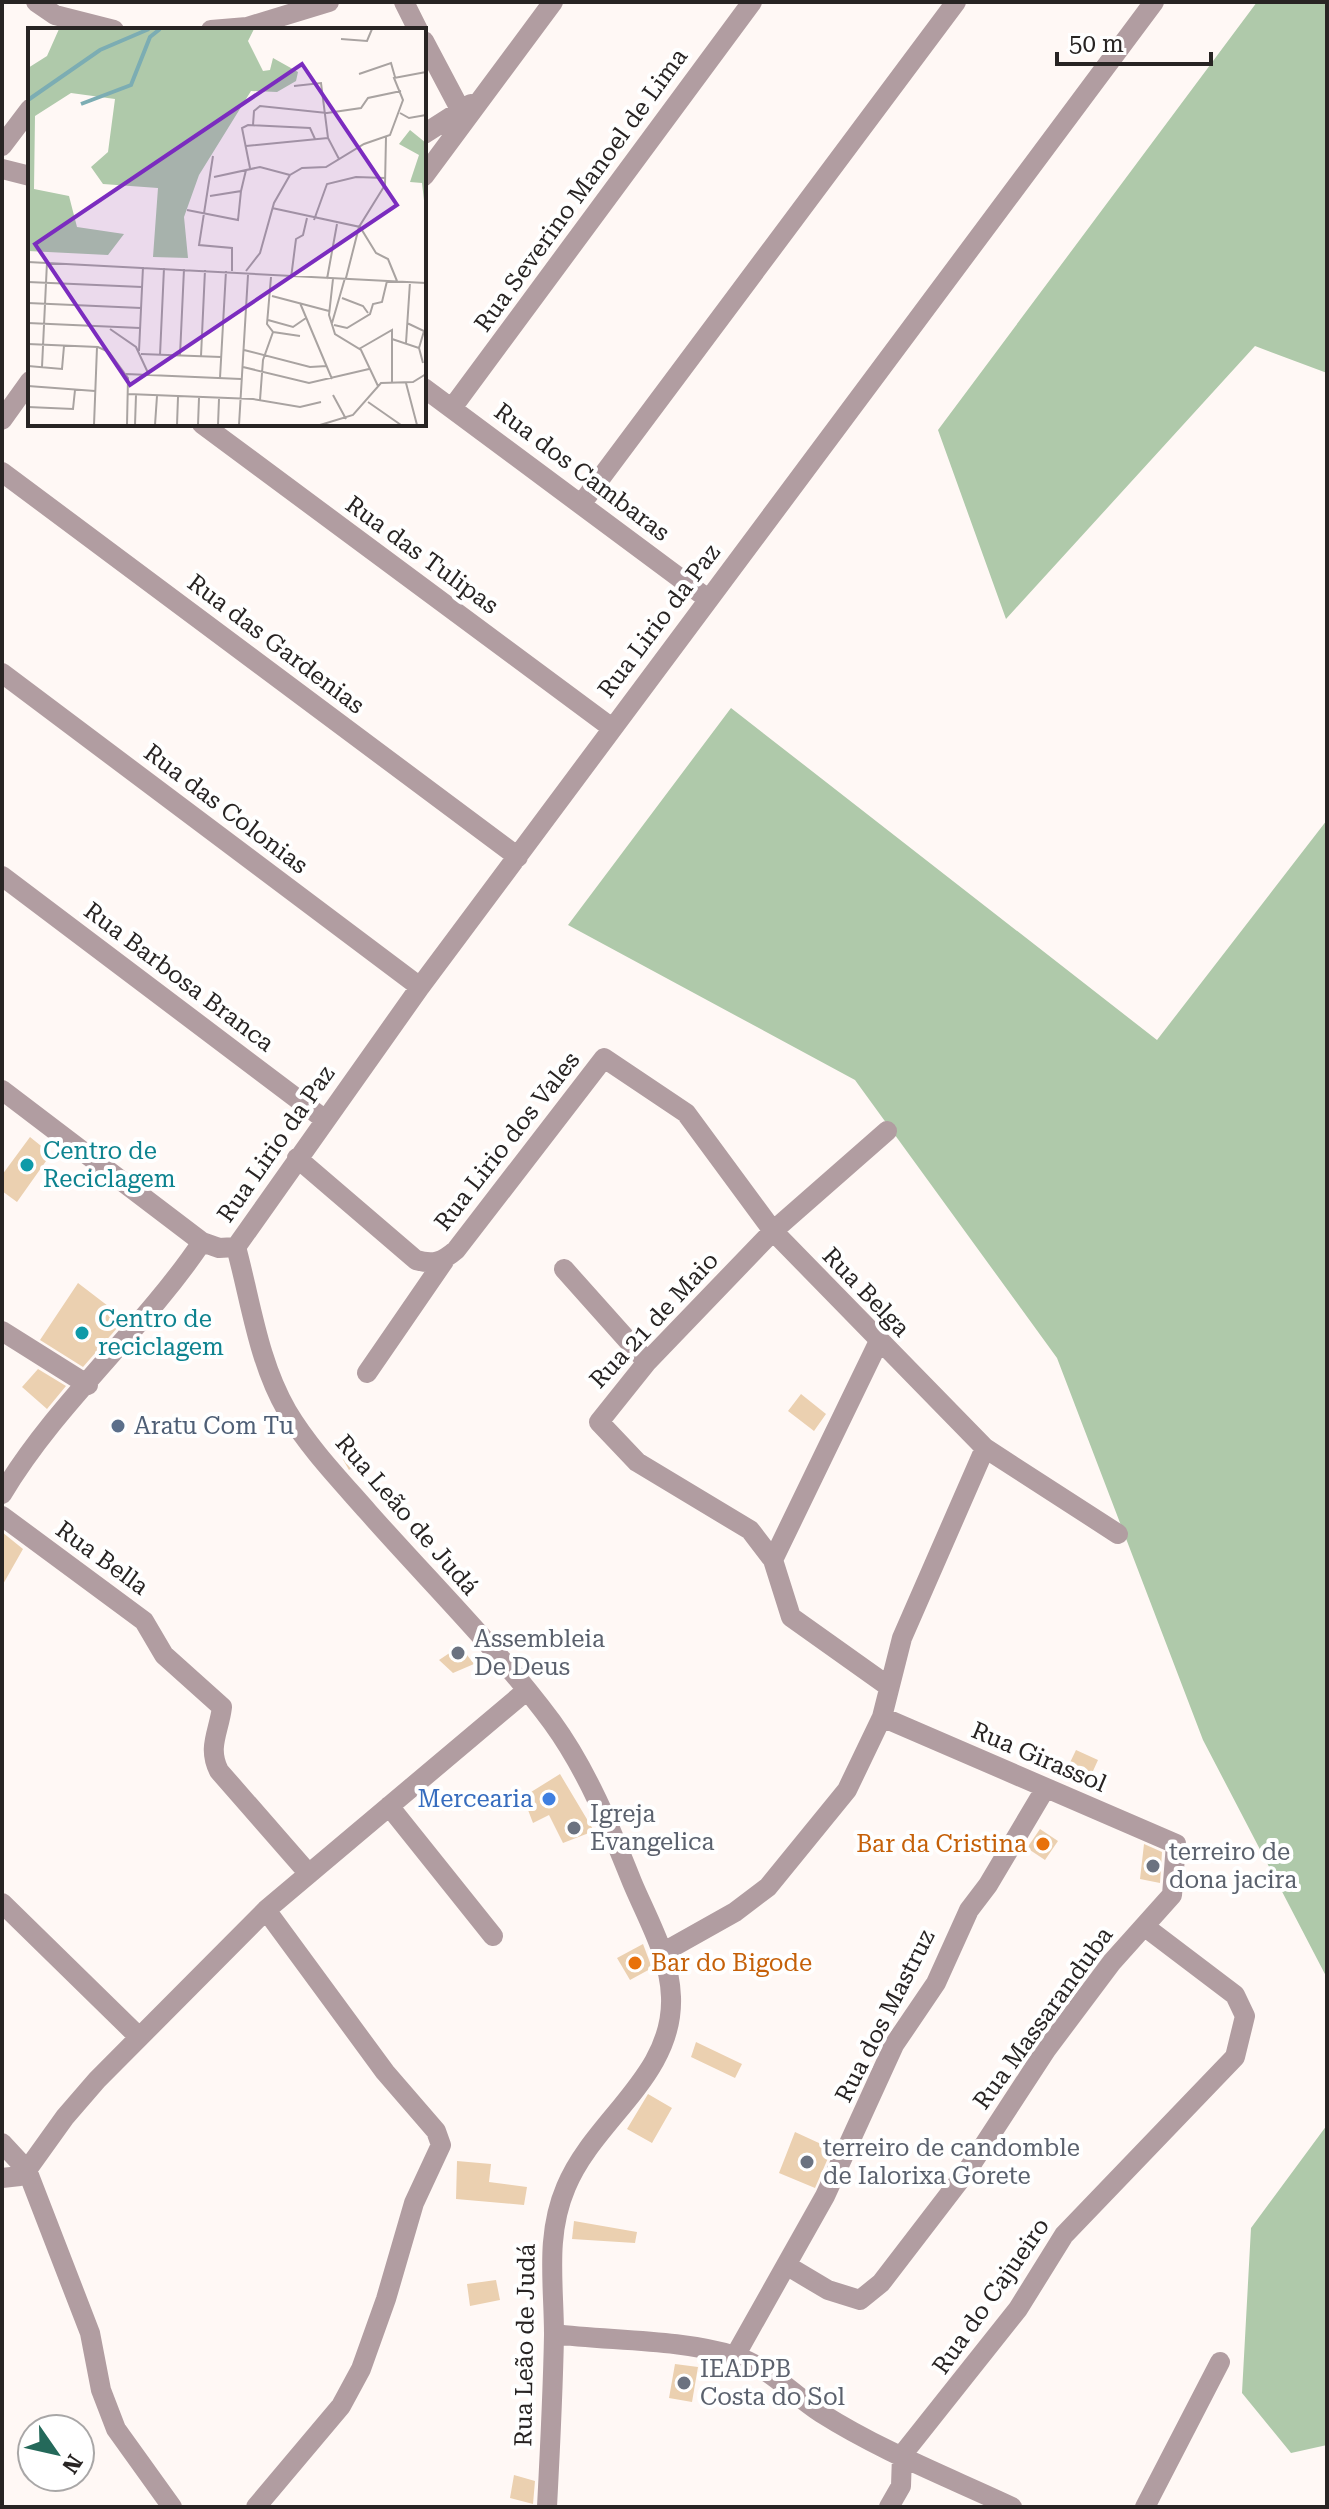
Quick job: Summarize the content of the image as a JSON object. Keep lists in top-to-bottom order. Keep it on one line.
{"streets":{"street":["Rua Severino Manoel de Lima","Rua dos Cambaras","Rua das Tulipas","Rua Lirio da Paz","Rua das Gardenias","Rua das Colonias","Rua Barbosa Branca","Rua Lirio dos Vales","Rua Belga","Rua 21 de Maio","Rua Leão de Judá","Rua Bella","Rua Girassol","Rua dos Mastruz","Rua Massaranduba","Rua do Cajueiro"]},"crossings":[["Rua Severino Manoel de Lima","Rua dos Cambaras"],["Rua dos Cambaras","Rua Lirio da Paz"],["Rua das Tulipas","Rua Lirio da Paz"],["Rua Lirio da Paz","Rua das Gardenias"],["Rua Lirio da Paz","Rua das Colonias"],["Rua Lirio da Paz","Rua Barbosa Branca"],["Rua Lirio da Paz","Rua Lirio dos Vales"],["Rua Lirio da Paz","Rua Leão de Judá"],["Rua Lirio dos Vales","Rua Belga"],["Rua Belga","Rua 21 de Maio"],["Rua Girassol","Rua dos Mastruz"],["Rua Girassol","Rua Massaranduba"],["Rua dos Mastruz","Rua Massaranduba"],["Rua Massaranduba","Rua do Cajueiro"]],"places":["Centro de Reciclagem","Centro de reciclagem","Aratu Com Tu","Assembleia De Deus","Mercearia","Igreja Evangelica","Bar da Cristina","terreiro de dona jacira","Bar do Bigode","terreiro de candomble de Ialorixa Gorete","IEADPB Costa do Sol"],"scale_bar":"50 m","north":"bottom right"}
